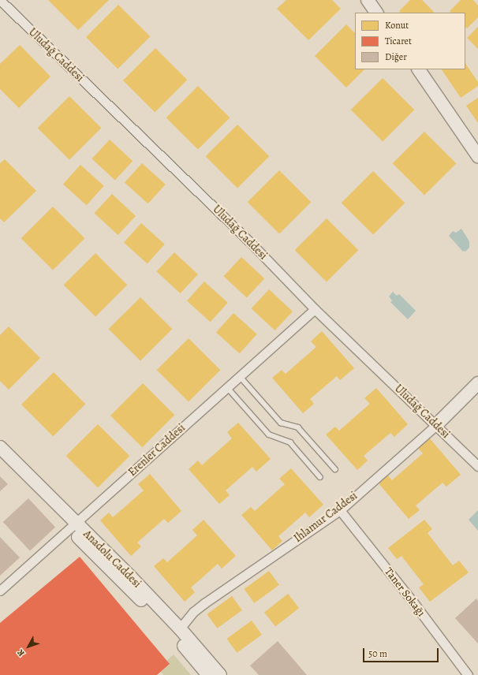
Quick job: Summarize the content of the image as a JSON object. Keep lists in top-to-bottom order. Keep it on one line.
{"streets":{"main road":["Ihlamur Caddesi","Anadolu Caddesi"],"street":["Uludağ Caddesi","Erenler Caddesi","Taner Sokağı"]},"crossings":[["Uludağ Caddesi","Erenler Caddesi"],["Uludağ Caddesi","Ihlamur Caddesi"],["Erenler Caddesi","Anadolu Caddesi"],["Ihlamur Caddesi","Anadolu Caddesi"],["Ihlamur Caddesi","Taner Sokağı"]],"legend":["Konut","Ticaret","Diğer"],"scale_bar":"50 m","north":"bottom left"}
